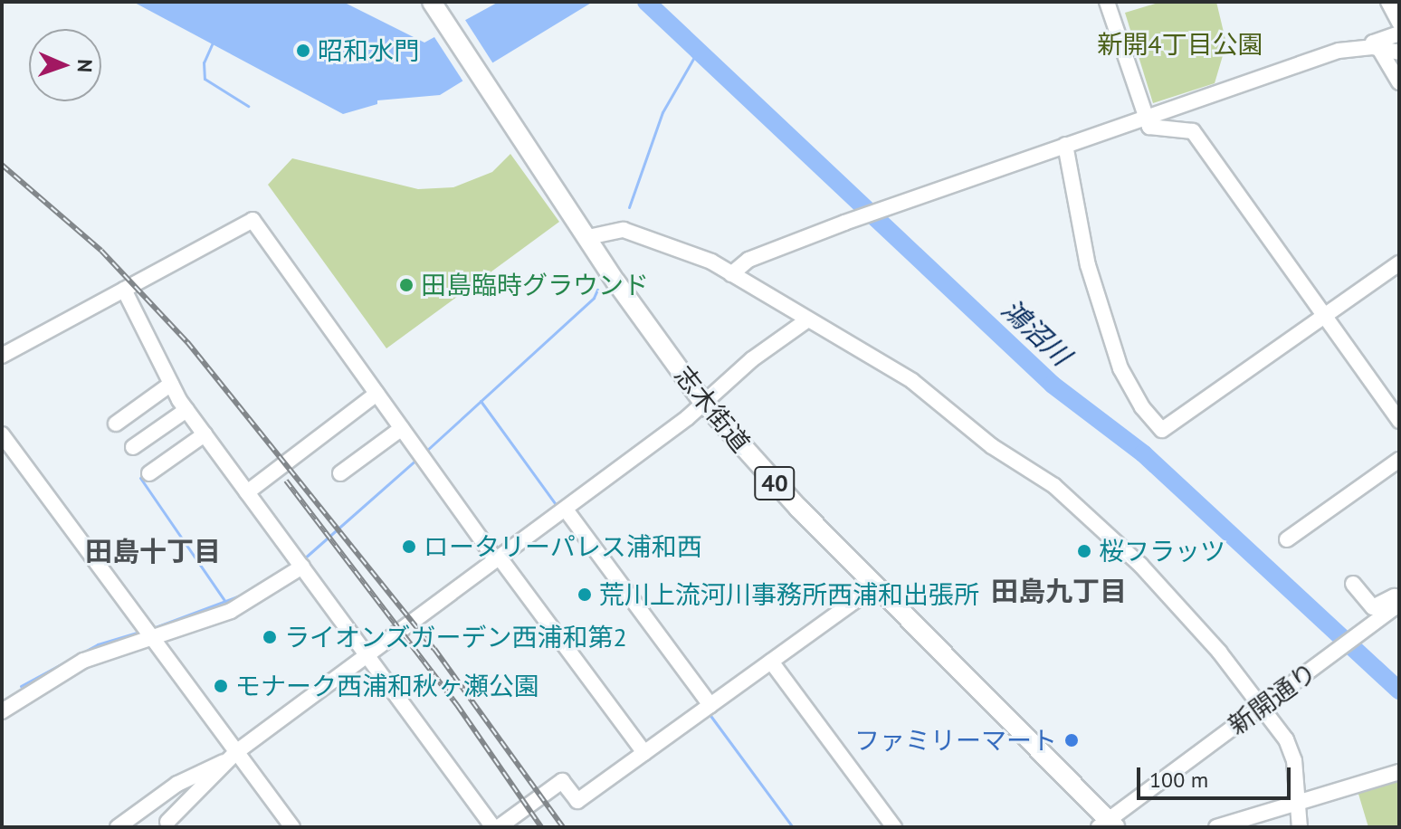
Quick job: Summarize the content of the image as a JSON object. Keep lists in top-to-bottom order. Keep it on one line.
{"streets":{"main road":["志木街道","40"],"street":["新開通り"]},"crossings":[["志木街道","新開通り"]],"districts":["田島十丁目","田島九丁目"],"water":["鴻沼川"],"parks":["新開4丁目公園"],"places":["昭和水門","田島臨時グラウンド","ロータリーパレス浦和西","桜フラッツ","荒川上流河川事務所西浦和出張所","ライオンズガーデン西浦和第2","モナーク西浦和秋ヶ瀬公園","ファミリーマート"],"scale_bar":"100 m","north":"right"}
